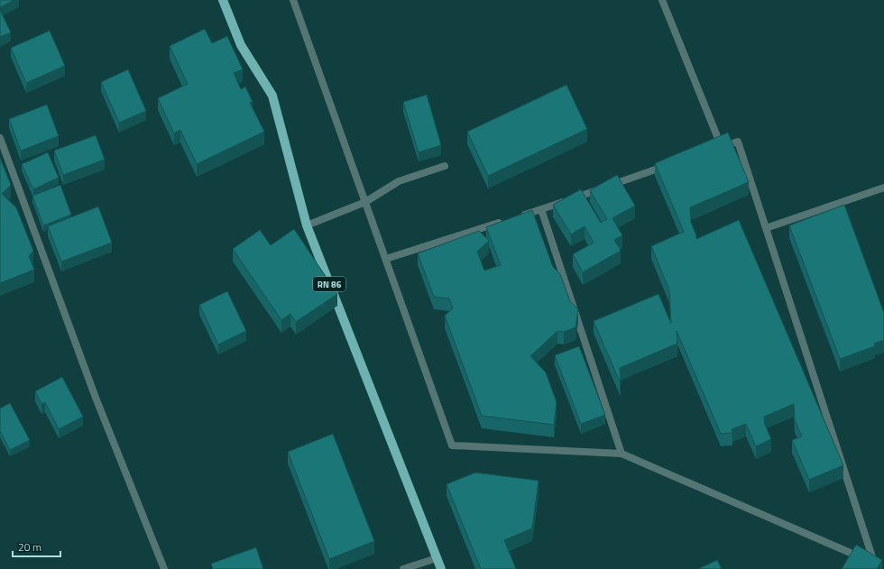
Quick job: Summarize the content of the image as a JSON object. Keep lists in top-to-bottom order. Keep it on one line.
{"streets":{"main road":["RN 86"]},"scale_bar":"20 m"}
